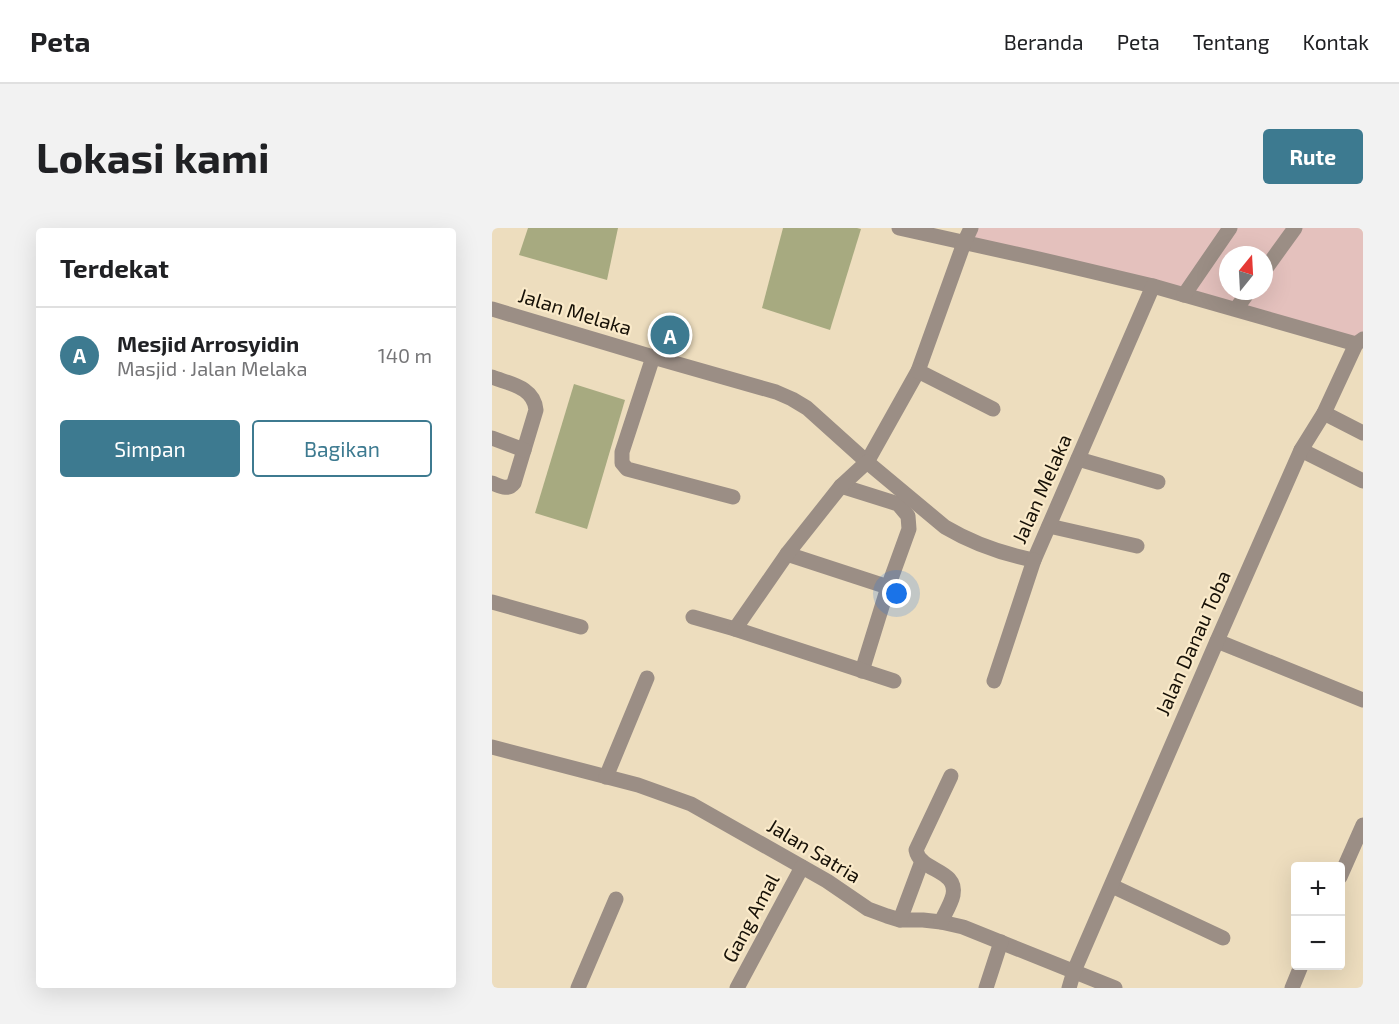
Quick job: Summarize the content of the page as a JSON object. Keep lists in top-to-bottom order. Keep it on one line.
{"streets":{"street":["Jalan Melaka","Jalan Danau Toba","Jalan Satria","Gang Amal"]},"crossings":[["Jalan Danau Toba","Jalan Satria"],["Jalan Satria","Gang Amal"]],"north":"top","page":{"header":"Peta","nav":["Beranda","Peta","Tentang","Kontak"],"buttons":["Rute",["Simpan","Bagikan"]],"title":"Lokasi kami","heading":"Terdekat","list":[{"mark":"A","name":"Mesjid Arrosyidin","note":"Masjid · Jalan Melaka","value":"140 m"}],"pins":"A","map_buttons":["+","−"]}}
